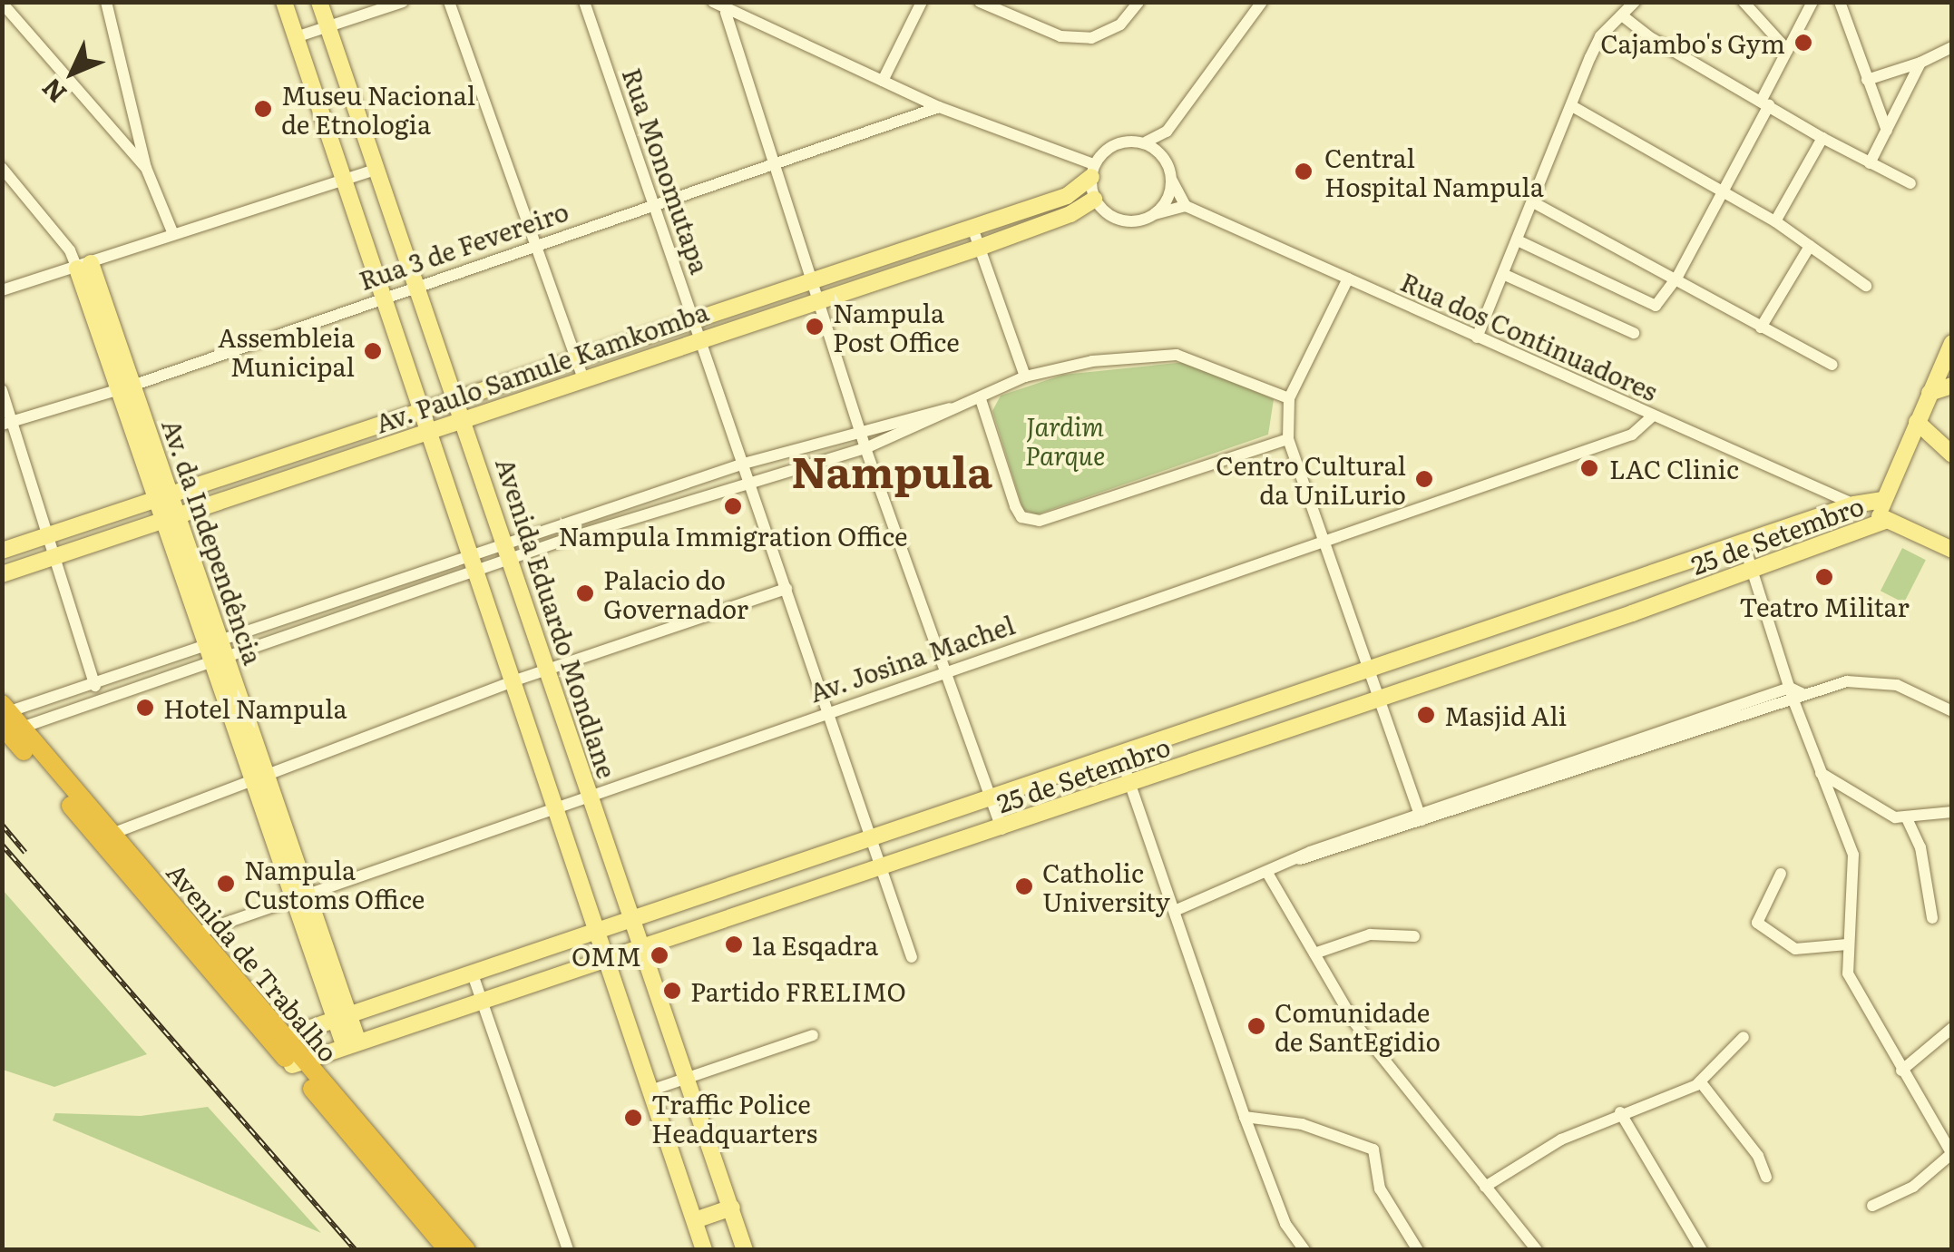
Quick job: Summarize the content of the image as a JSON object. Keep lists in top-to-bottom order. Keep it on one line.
{"streets":{"highway":["Avenida de Trabalho"],"main road":["Av. Paulo Samule Kamkomba","25 de Setembro","Av. da Independência","Avenida Eduardo Mondlane"],"street":["Rua Monomutapa","Rua 3 de Fevereiro","Rua dos Continuadores","Av. Josina Machel"]},"crossings":[["Rua Monomutapa","Rua 3 de Fevereiro"],["Rua Monomutapa","Av. Paulo Samule Kamkomba"],["Rua Monomutapa","25 de Setembro"],["Rua Monomutapa","Av. Josina Machel"],["Rua 3 de Fevereiro","Av. da Independência"],["Rua 3 de Fevereiro","Avenida Eduardo Mondlane"],["Rua dos Continuadores","25 de Setembro"],["Rua dos Continuadores","Av. Josina Machel"],["Av. Paulo Samule Kamkomba","Av. da Independência"],["Av. Paulo Samule Kamkomba","Avenida Eduardo Mondlane"],["25 de Setembro","Av. da Independência"],["25 de Setembro","Avenida Eduardo Mondlane"],["25 de Setembro","Avenida de Trabalho"],["Av. da Independência","Av. Josina Machel"],["Avenida Eduardo Mondlane","Av. Josina Machel"],["Av. Josina Machel","Avenida de Trabalho"]],"districts":["Nampula"],"parks":["Jardim Parque"],"places":["Cajambo's Gym","Museu Nacional de Etnologia","Central Hospital Nampula","Nampula Post Office","Assembleia Municipal","LAC Clinic","Centro Cultural da UniLurio","Nampula Immigration Office","Teatro Militar","Palacio do Governador","Hotel Nampula","Masjid Ali","Nampula Customs Office","Catholic University","1a Esqadra","OMM","Partido FRELIMO","Comunidade de SantEgidio","Traffic Police Headquarters"],"north":"bottom left"}
